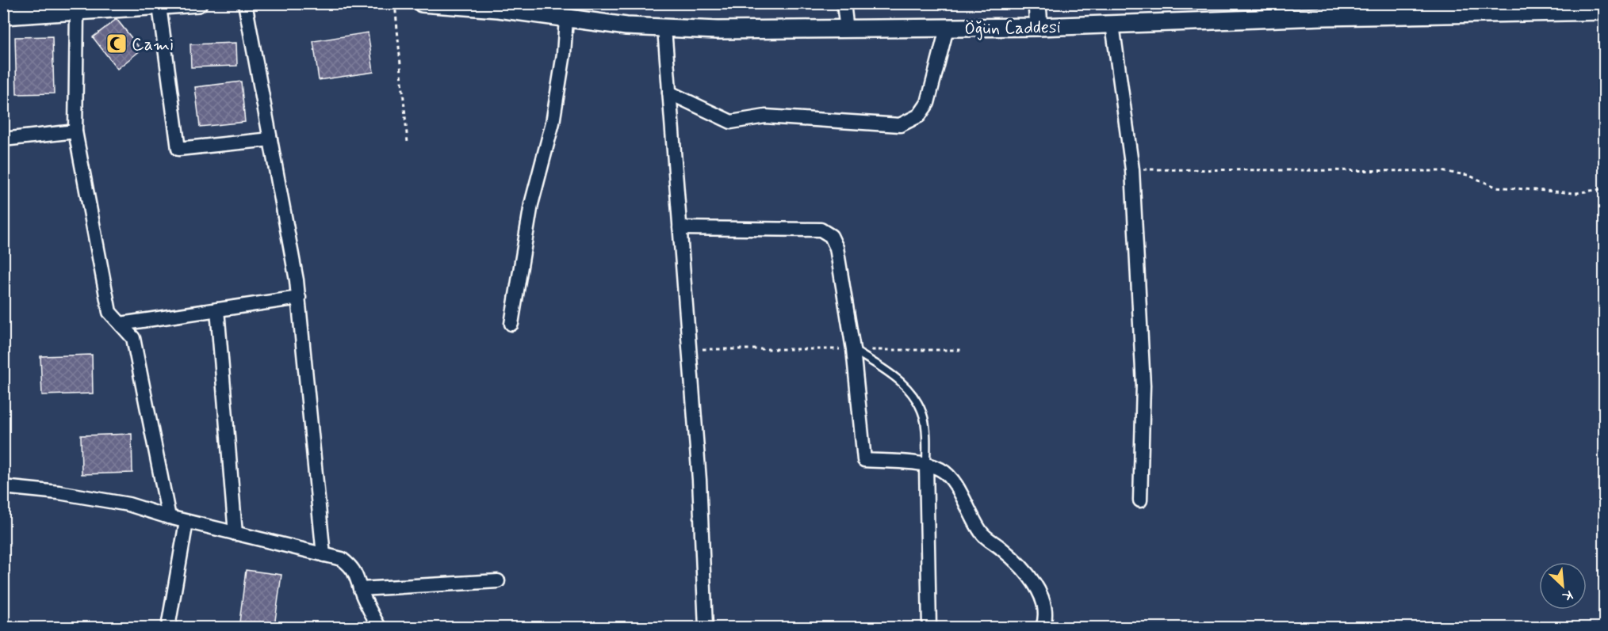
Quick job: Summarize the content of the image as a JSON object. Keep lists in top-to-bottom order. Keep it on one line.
{"streets":{"street":["Öğün Caddesi"]},"places":{"mosque":["Cami"]},"north":"bottom right"}
